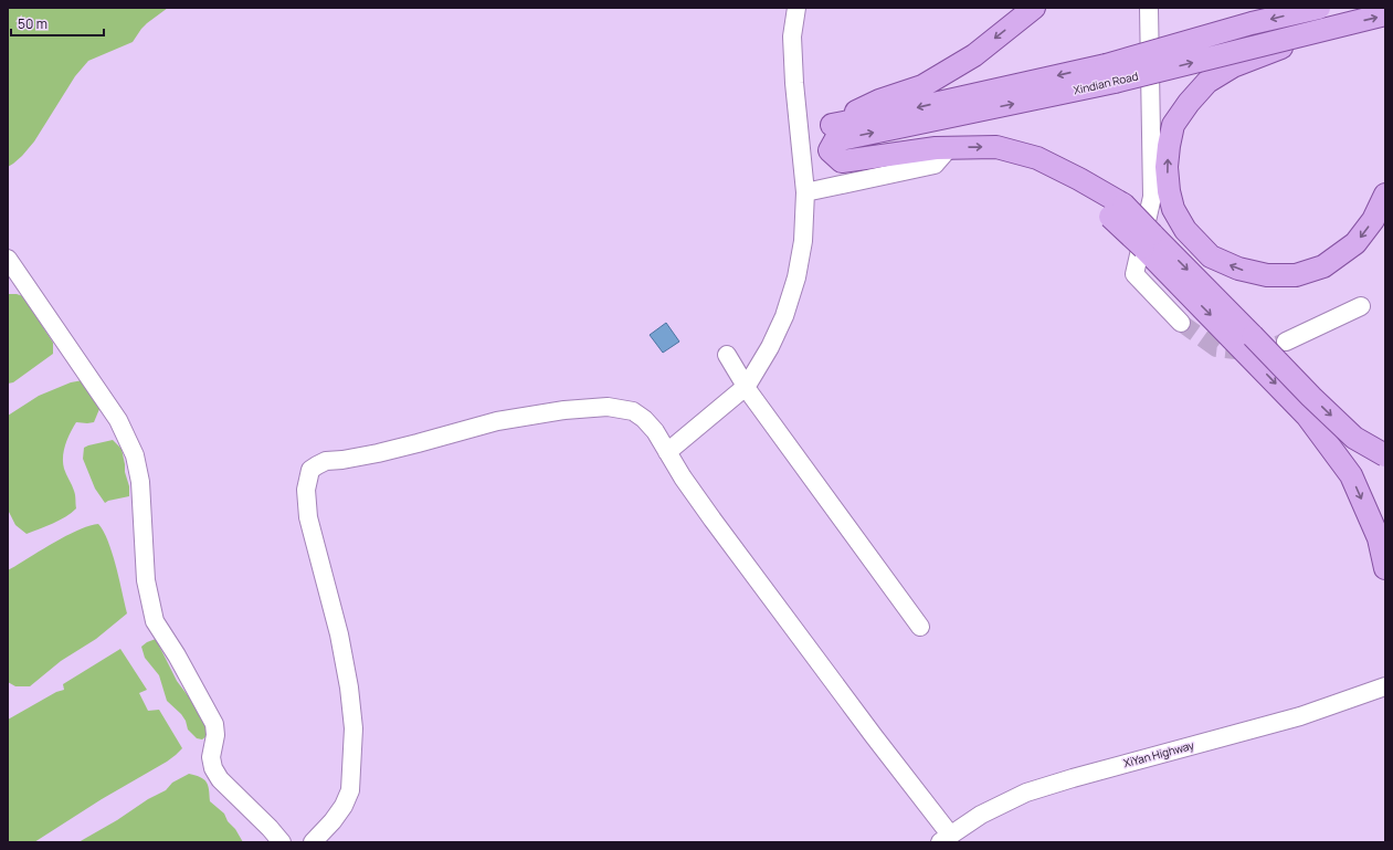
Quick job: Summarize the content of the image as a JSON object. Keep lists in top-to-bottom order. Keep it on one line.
{"streets":{"main road":["Xindian Road"],"street":["XiYan Highway"]},"scale_bar":"50 m"}
